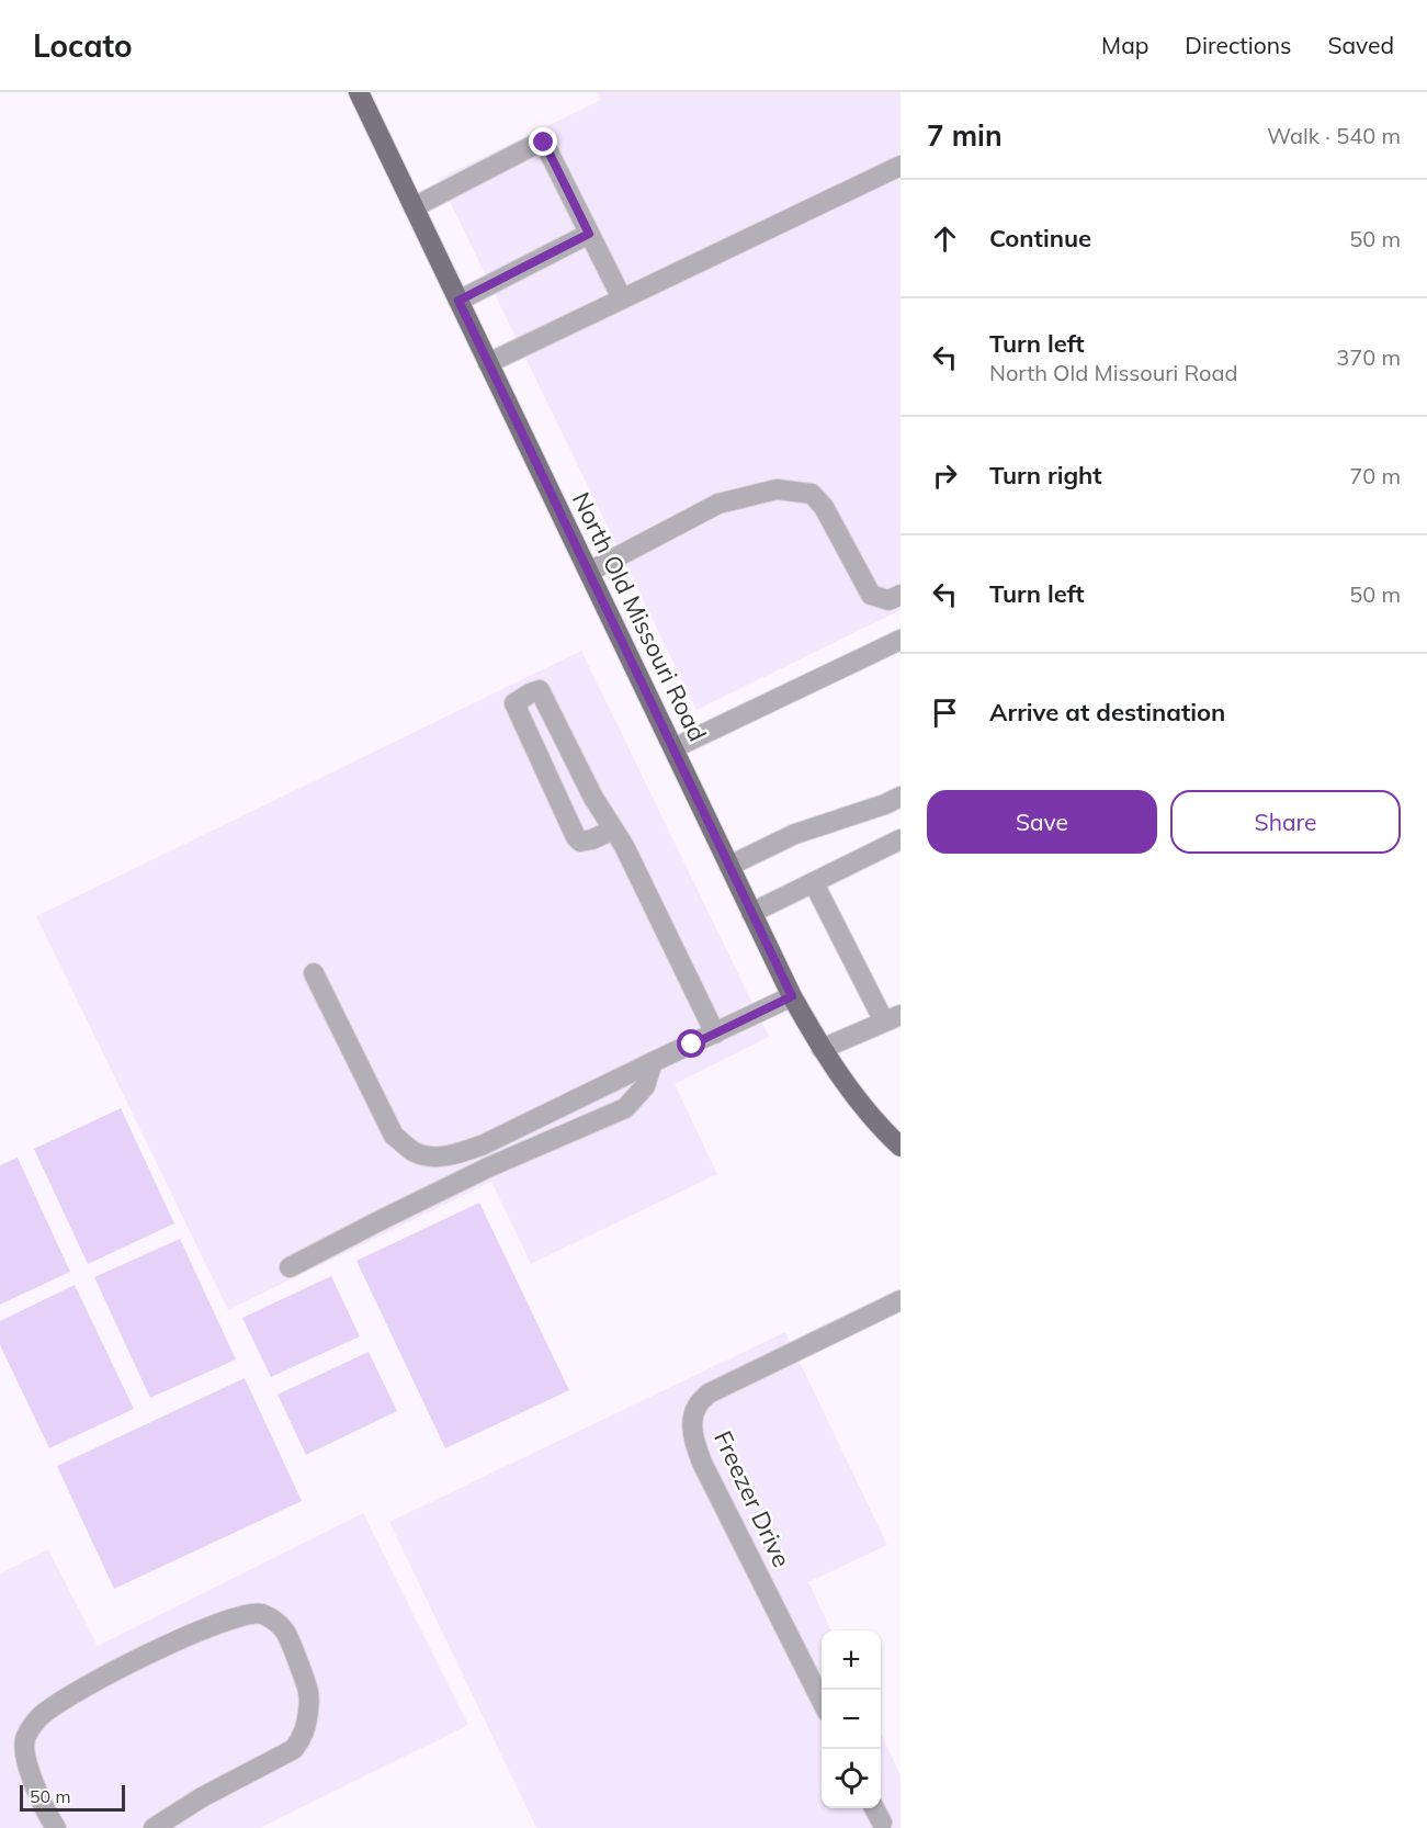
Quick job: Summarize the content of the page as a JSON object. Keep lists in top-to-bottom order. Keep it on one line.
{"streets":{"main road":["North Old Missouri Road"],"lane":["Freezer Drive"]},"scale_bar":"50 m","page":{"header":"Locato","nav":["Map","Directions","Saved"],"heading":["7 min","Walk · 540 m"],"list":[["Continue","50 m"],["Turn left","North Old Missouri Road","370 m"],["Turn right","70 m"],["Turn left","50 m"],"Arrive at destination"],"buttons":["Save","Share"],"map_buttons":["+","−"],"scale":"50 m"}}
